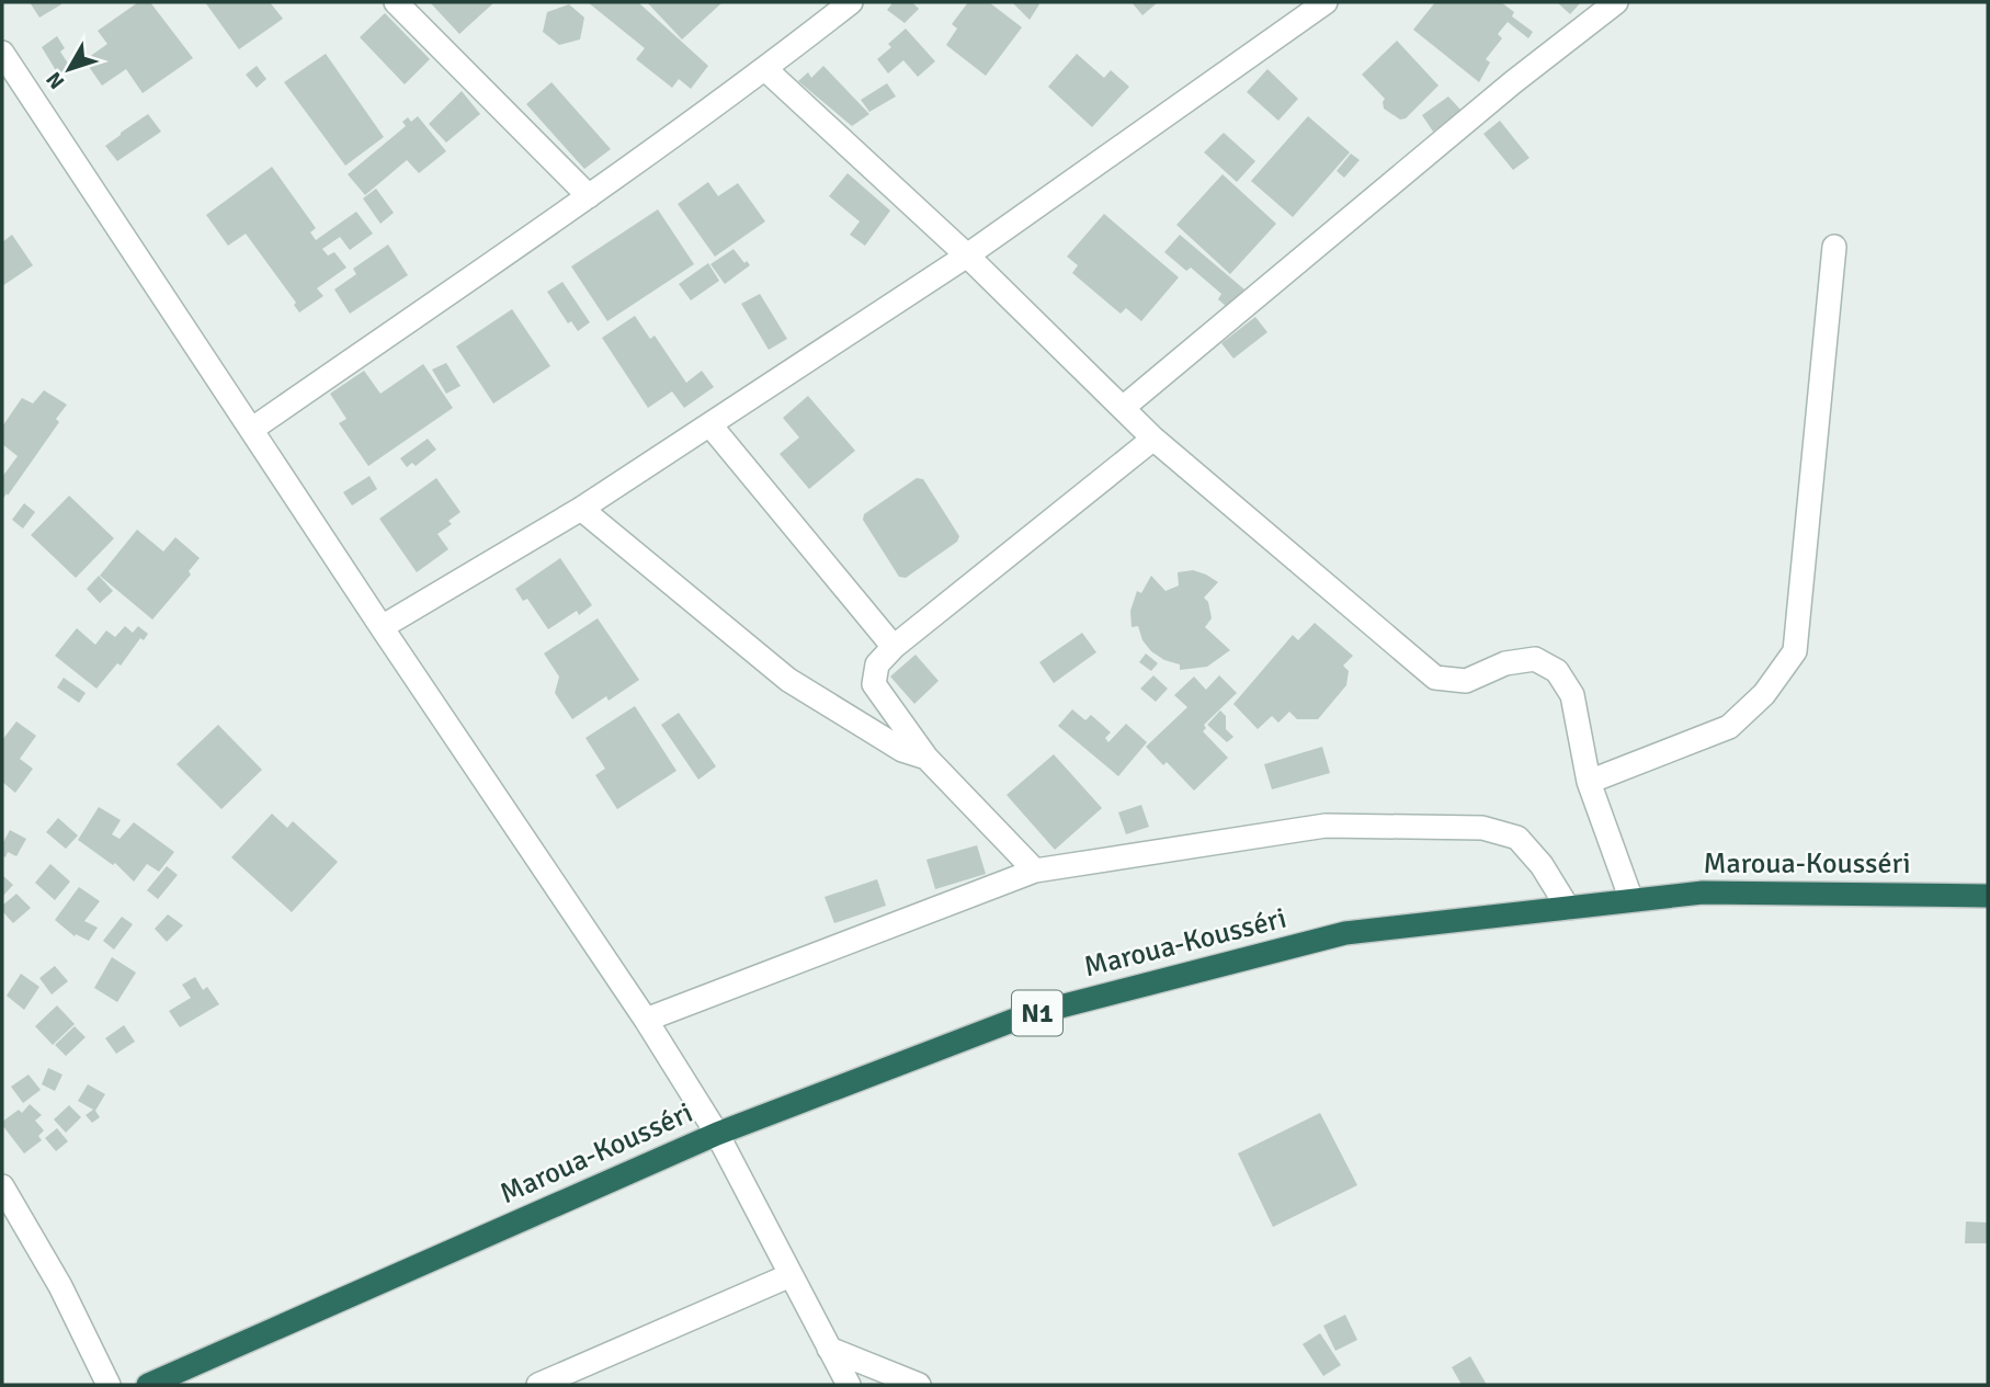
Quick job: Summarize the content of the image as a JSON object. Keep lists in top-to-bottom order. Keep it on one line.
{"streets":{"highway":["Maroua-Kousséri","N1"]},"north":"bottom left"}
